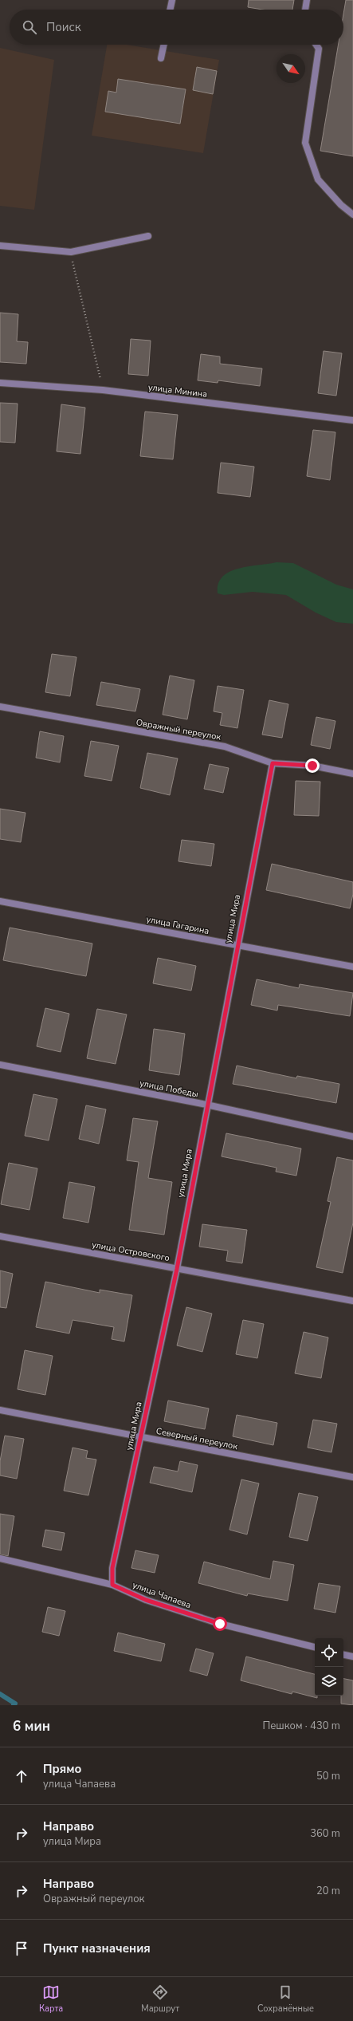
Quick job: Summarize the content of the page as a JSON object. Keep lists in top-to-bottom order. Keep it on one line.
{"streets":{"street":["улица Минина","Овражный переулок","улица Мира","улица Гагарина","улица Победы","улица Островского","Северный переулок","улица Чапаева"]},"crossings":[["Овражный переулок","улица Мира"],["улица Мира","улица Гагарина"],["улица Мира","улица Победы"],["улица Мира","улица Островского"],["улица Мира","Северный переулок"],["улица Мира","улица Чапаева"]],"north":"bottom right","page":{"search":"Поиск","heading":["6 мин","Пешком · 430 m"],"list":[["Прямо","улица Чапаева","50 m"],["Направо","улица Мира","360 m"],["Направо","Овражный переулок","20 m"],"Пункт назначения"],"nav":["Карта","Маршрут","Сохранённые"]}}
